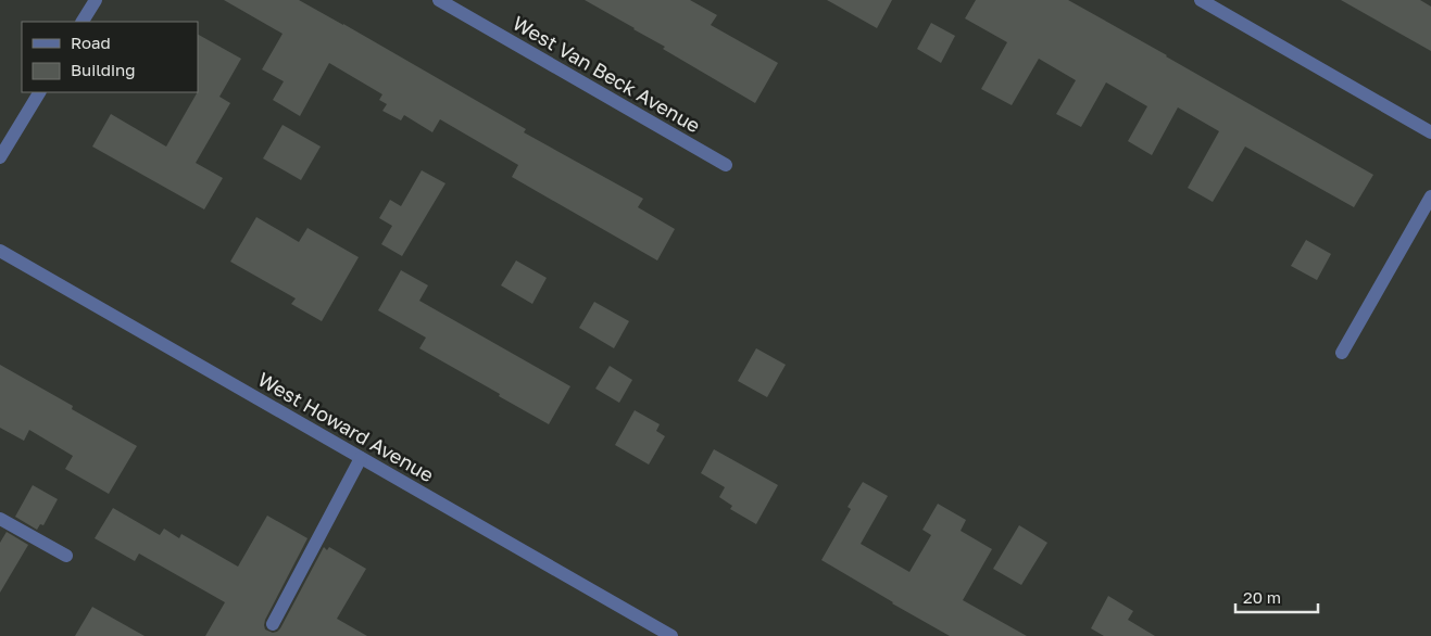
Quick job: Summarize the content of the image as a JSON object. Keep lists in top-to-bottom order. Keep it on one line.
{"streets":{"street":["West Van Beck Avenue","West Howard Avenue"]},"legend":["Road","Building"],"scale_bar":"20 m"}
